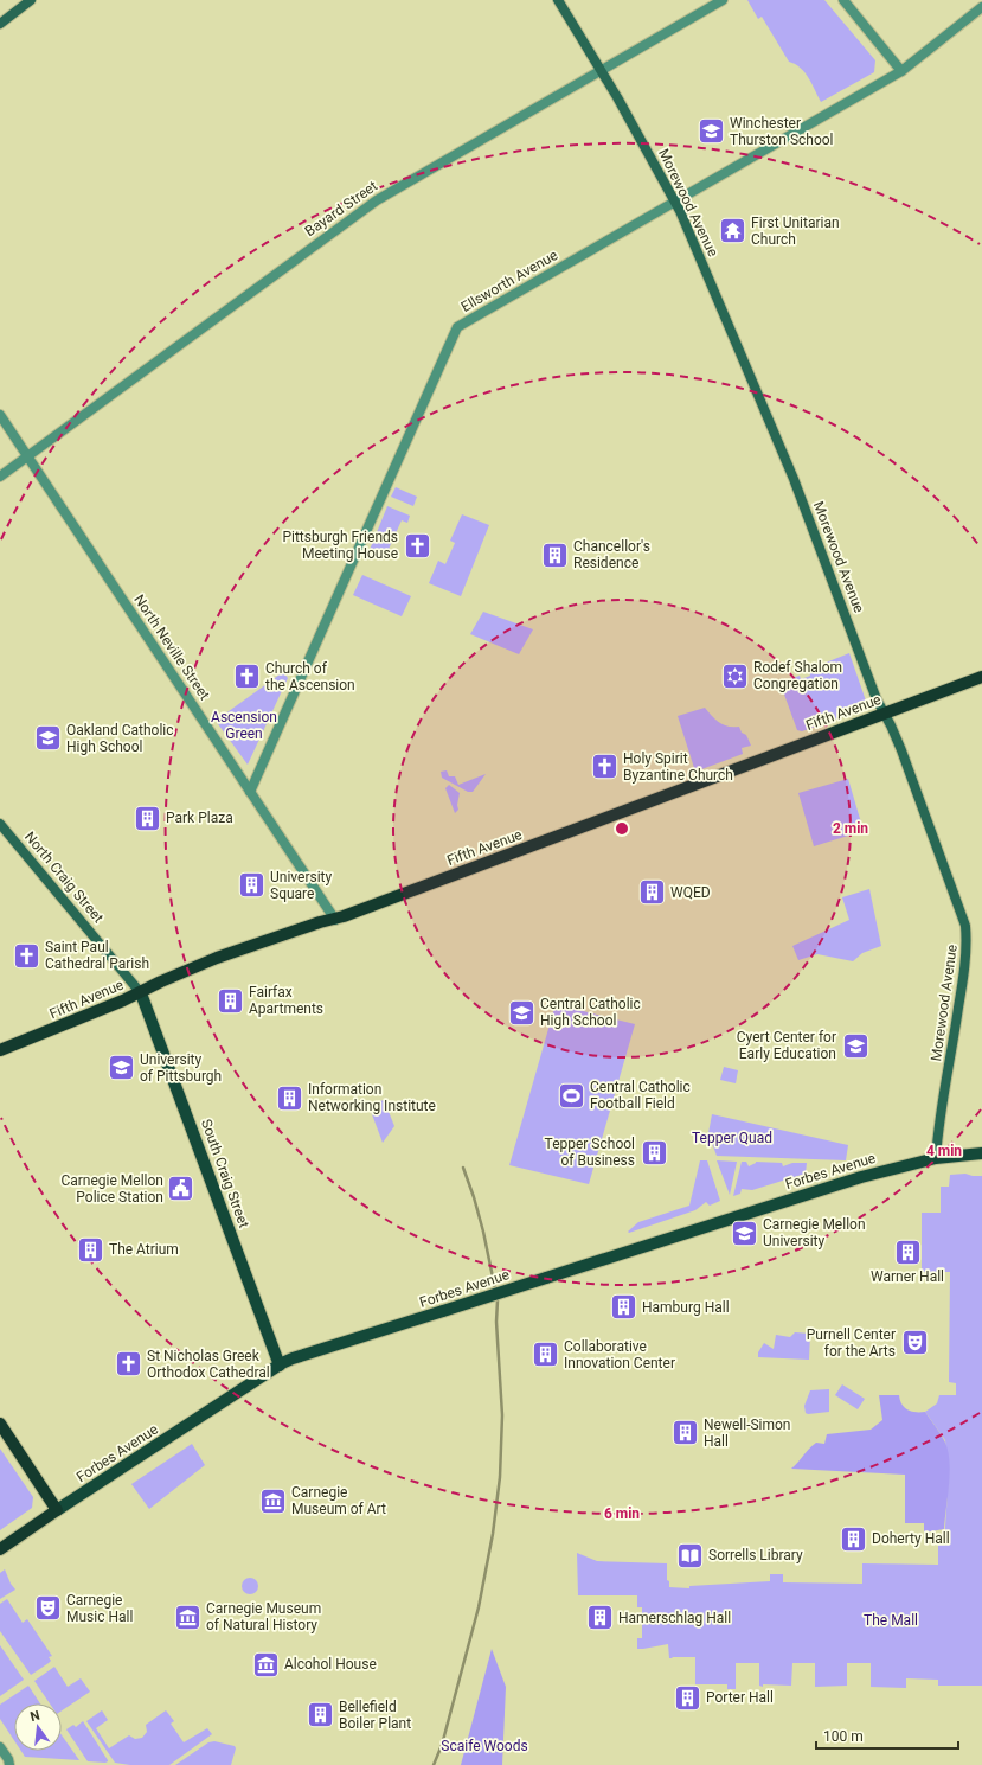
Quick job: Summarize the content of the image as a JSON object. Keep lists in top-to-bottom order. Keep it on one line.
{"streets":{"highway":["Fifth Avenue","Forbes Avenue"],"main road":["Morewood Avenue","North Craig Street","South Craig Street"],"street":["Bayard Street","Ellsworth Avenue","North Neville Street"]},"crossings":[["Morewood Avenue","Bayard Street"],["Morewood Avenue","Ellsworth Avenue"],["Morewood Avenue","Fifth Avenue"],["Morewood Avenue","Forbes Avenue"],["Bayard Street","North Neville Street"],["Ellsworth Avenue","North Neville Street"],["North Neville Street","Fifth Avenue"],["Fifth Avenue","North Craig Street"],["Fifth Avenue","South Craig Street"],["North Craig Street","South Craig Street"],["Forbes Avenue","South Craig Street"]],"parks":["Ascension Green","Tepper Quad","The Mall","Scaife Woods"],"places":{"school or university":["Winchester Thurston School","Oakland Catholic High School","Central Catholic High School","Cyert Center for Early Education","University of Pittsburgh","Carnegie Mellon University"],"temple":["First Unitarian Church"],"church":["Pittsburgh Friends Meeting House","Church of the Ascension","Holy Spirit Byzantine Church","Saint Paul Cathedral Parish","St Nicholas Greek Orthodox Cathedral"],"building":["Chancellor's Residence","Park Plaza","University Square","WQED","Fairfax Apartments","Information Networking Institute","Tepper School of Business","The Atrium","Warner Hall","Hamburg Hall","Collaborative Innovation Center","Newell-Simon Hall","Doherty Hall","Hamerschlag Hall","Porter Hall","Bellefield Boiler Plant"],"synagogue":["Rodef Shalom Congregation"],"sports":["Central Catholic Football Field"],"public building":["Carnegie Mellon Police Station"],"theatre":["Purnell Center for the Arts","Carnegie Music Hall"],"museum":["Carnegie Museum of Art","Carnegie Museum of Natural History","Alcohol House"],"library":["Sorrells Library"]},"scale_bar":"100 m","north":"top","rings":["2 min","4 min","6 min"]}
